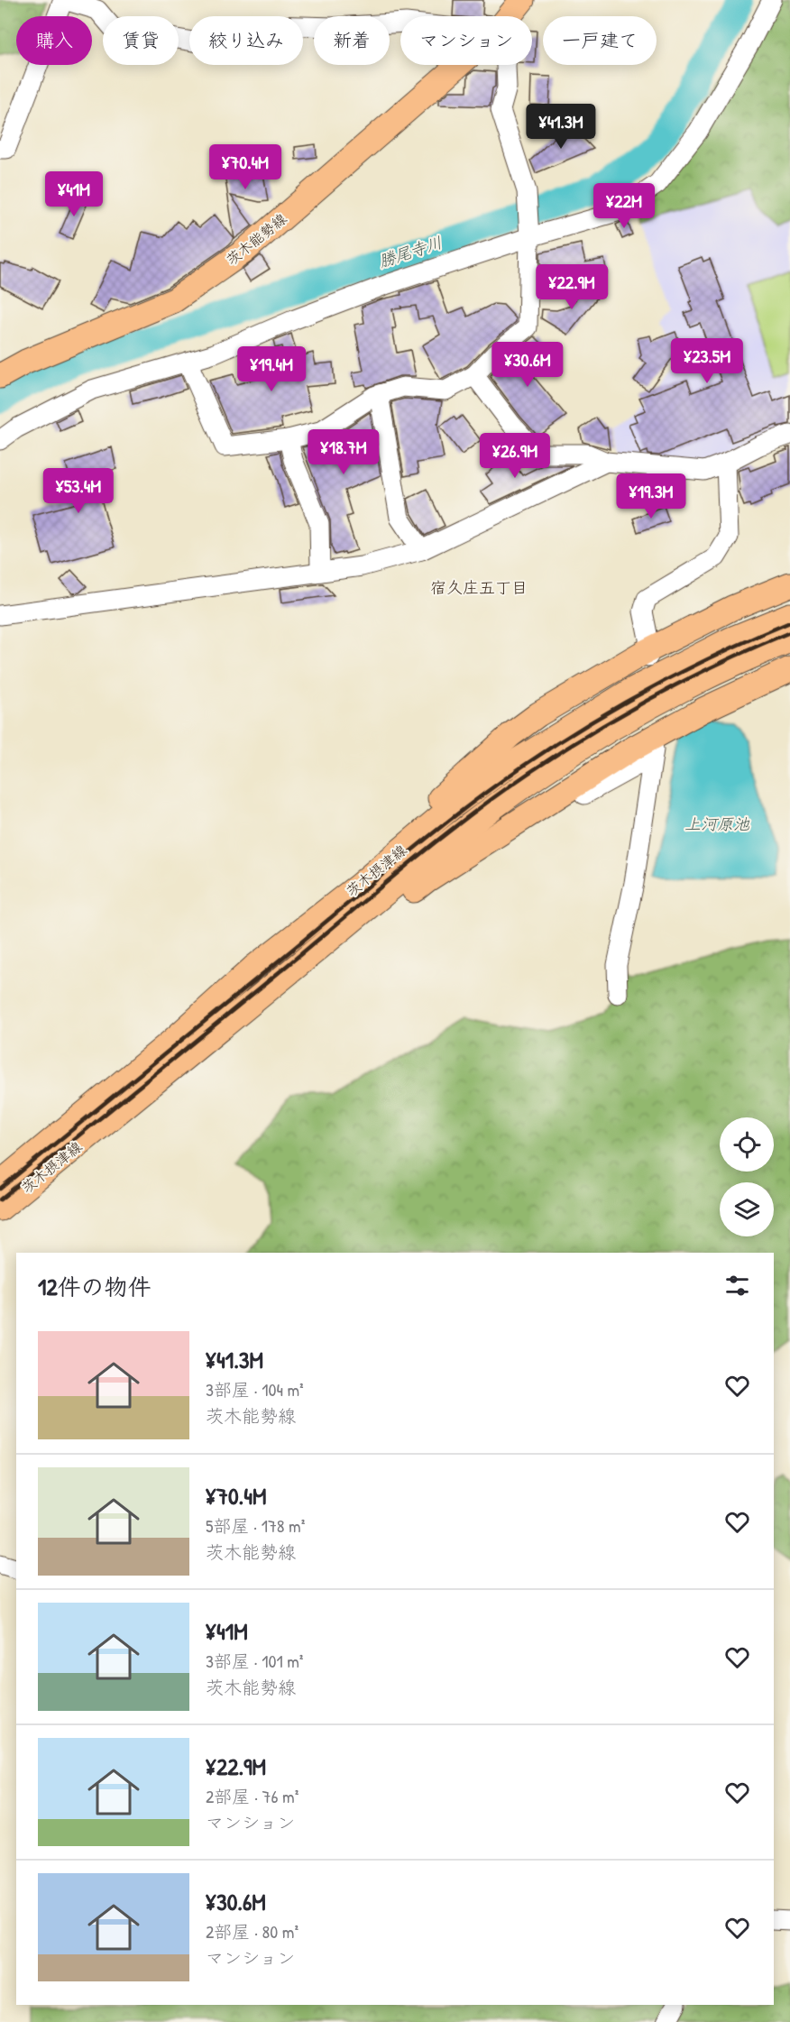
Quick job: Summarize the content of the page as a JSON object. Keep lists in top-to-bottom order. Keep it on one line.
{"streets":{"main road":["茨木能勢線","茨木摂津線"]},"districts":["宿久庄五丁目"],"water":["勝尾寺川","上河原池"],"page":{"chip":["購入","賃貸","絞り込み","新着","マンション","一戸建て"],"price":["¥41.3M","¥70.4M","¥41M","¥22M","¥22.9M","¥23.5M","¥30.6M","¥19.4M","¥18.7M","¥26.9M","¥53.4M","¥19.3M"],"heading":"12件の物件","list":[{"name":"¥41.3M","note":"3部屋 · 104 m² · 茨木能勢線"},{"name":"¥70.4M","note":"5部屋 · 178 m² · 茨木能勢線"},{"name":"¥41M","note":"3部屋 · 101 m² · 茨木能勢線"},{"name":"¥22.9M","note":"2部屋 · 76 m² · マンション"},{"name":"¥30.6M","note":"2部屋 · 80 m² · マンション"}]}}
